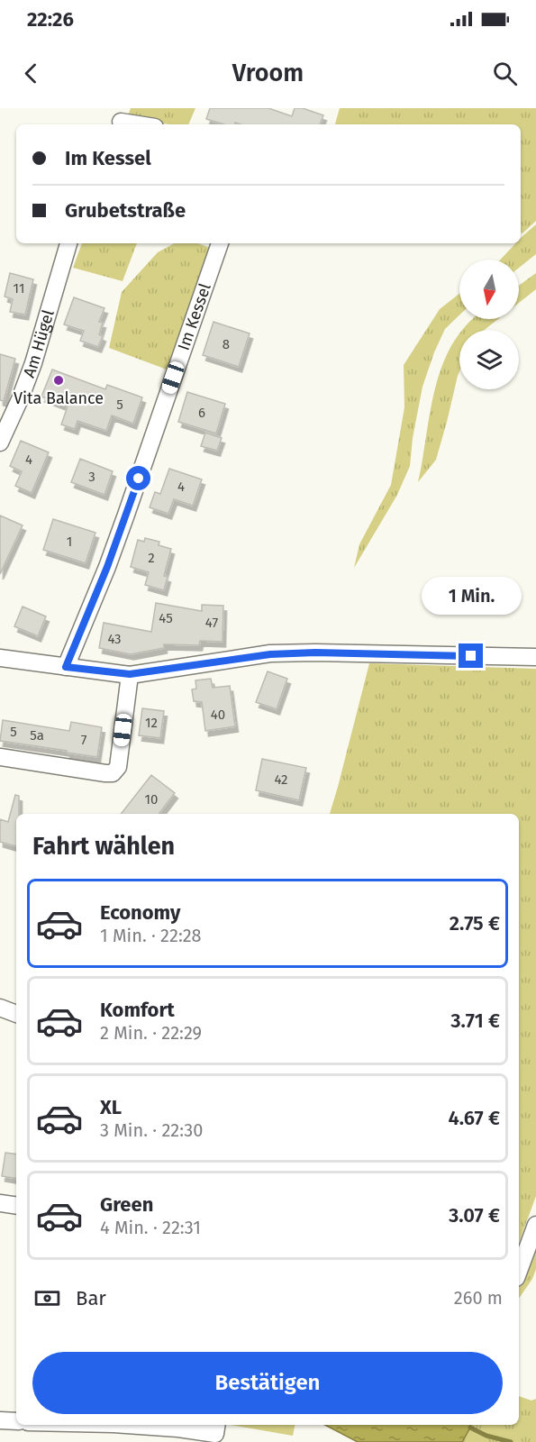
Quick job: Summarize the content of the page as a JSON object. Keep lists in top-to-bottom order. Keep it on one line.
{"streets":{"street":["Im Kessel","Am Hügel"]},"places":["Vita Balance"],"house_numbers":["11","8","5","6","4","3","4","1","2","45","47","43","40","12","5","5a","7","42","10"],"north":"bottom","page":{"status":"22:26","header":"Vroom","banner":["Im Kessel","Grubetstraße"],"bubble":"1 Min.","heading":"Fahrt wählen","list":[{"name":"Economy","note":"1 Min. · 22:28","value":"2.75 €"},{"name":"Komfort","note":"2 Min. · 22:29","value":"3.71 €"},{"name":"XL","note":"3 Min. · 22:30","value":"4.67 €"},{"name":"Green","note":"4 Min. · 22:31","value":"3.07 €"}],"pay":["Bar","260 m"],"buttons":"Bestätigen"}}
